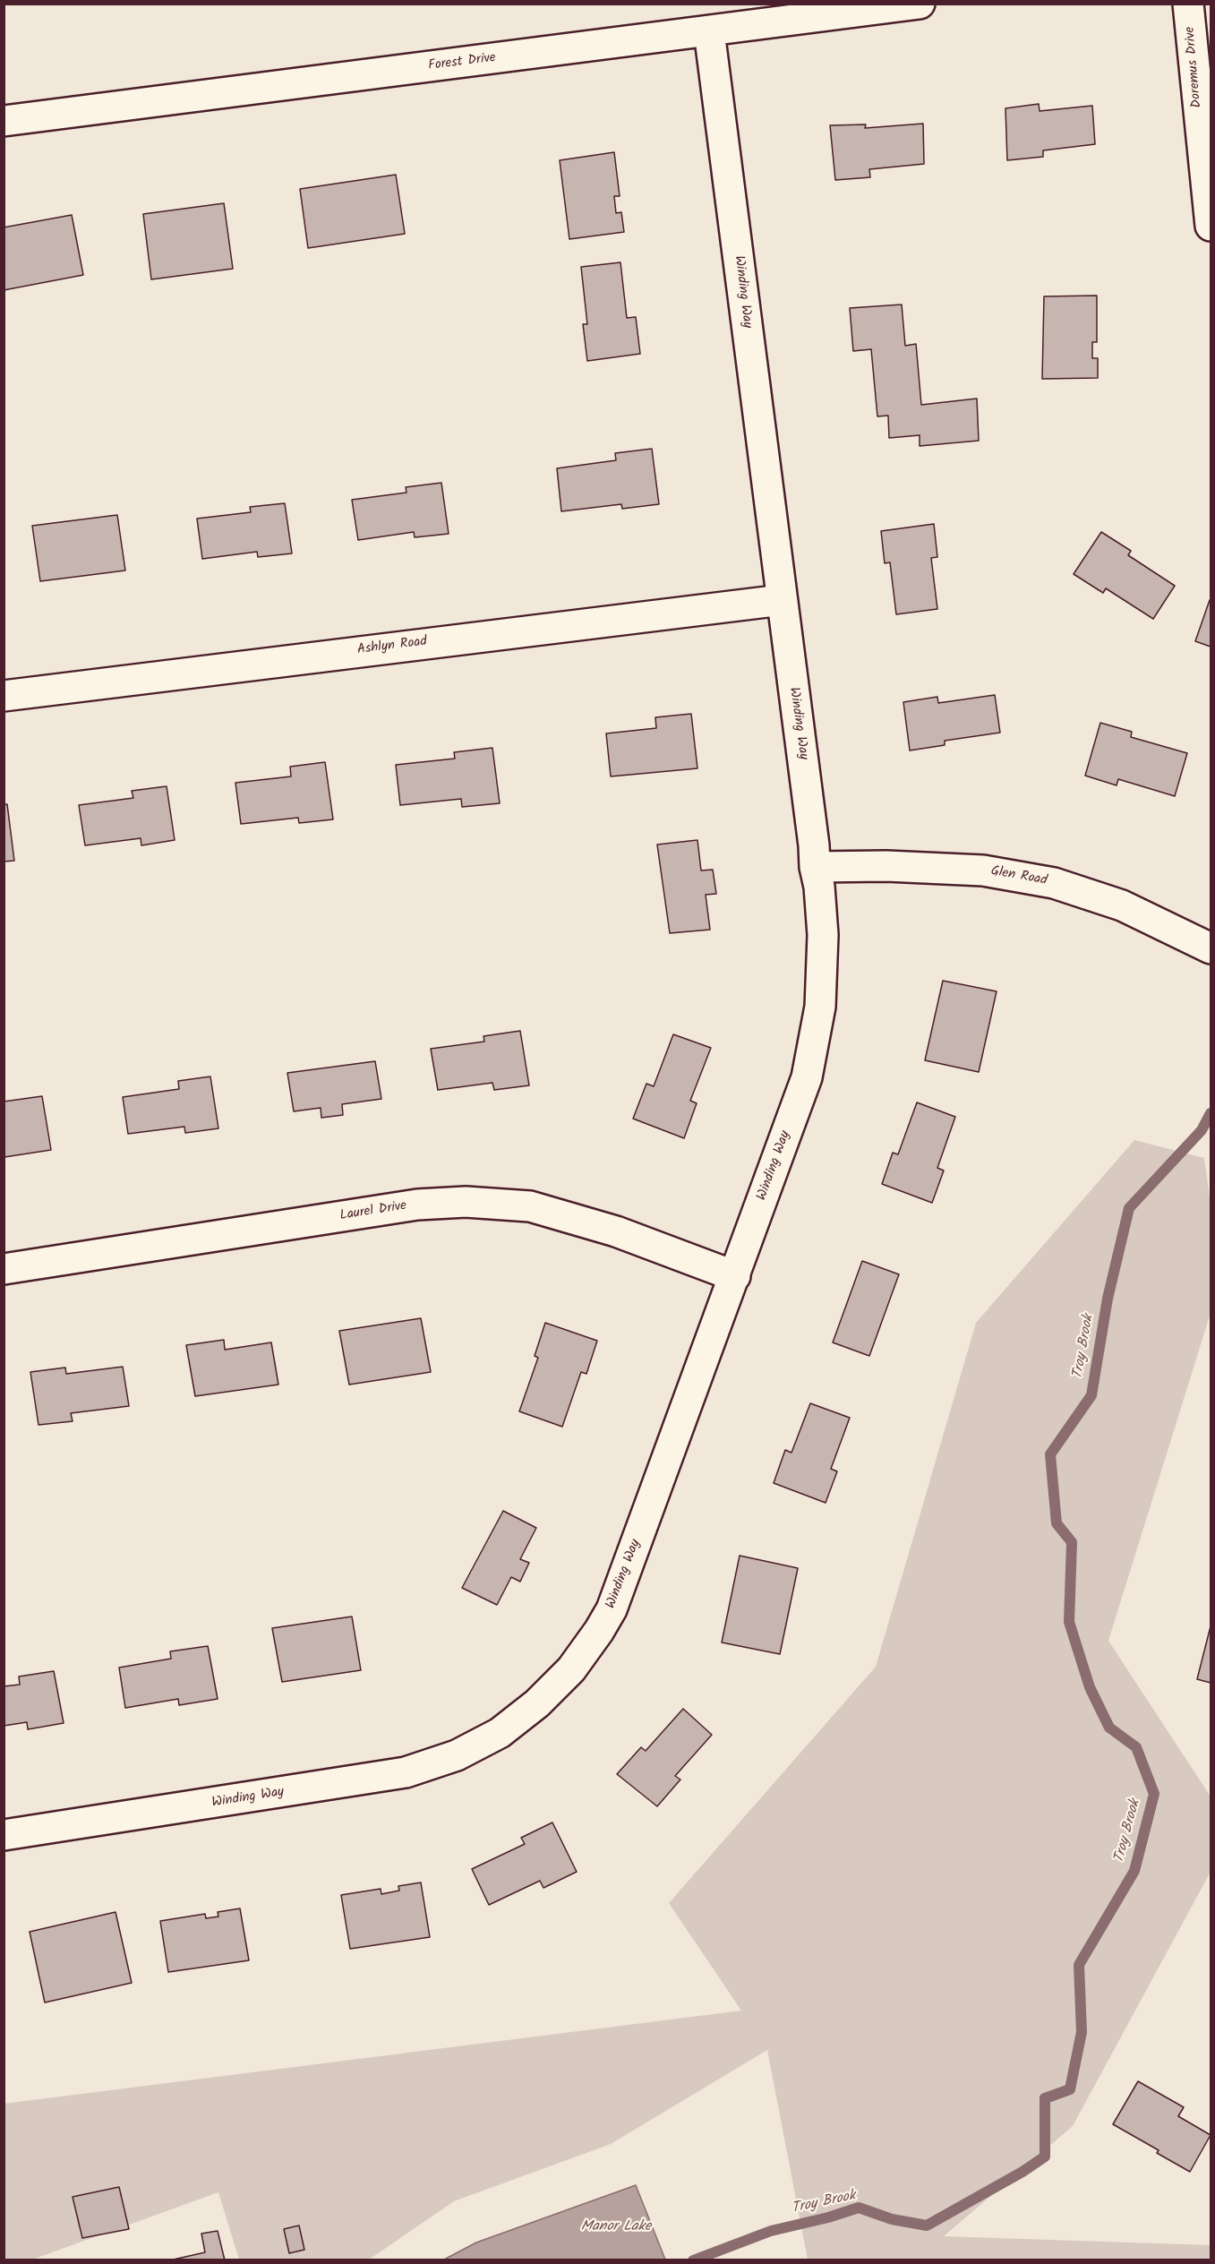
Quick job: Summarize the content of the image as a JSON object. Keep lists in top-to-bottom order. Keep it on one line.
{"streets":{"street":["Forest Drive","Doremus Drive","Winding Way","Ashlyn Road","Glen Road","Laurel Drive"]},"crossings":[["Forest Drive","Winding Way"],["Winding Way","Ashlyn Road"],["Winding Way","Glen Road"],["Winding Way","Laurel Drive"]],"water":["Troy Brook","Manor Lake"]}
